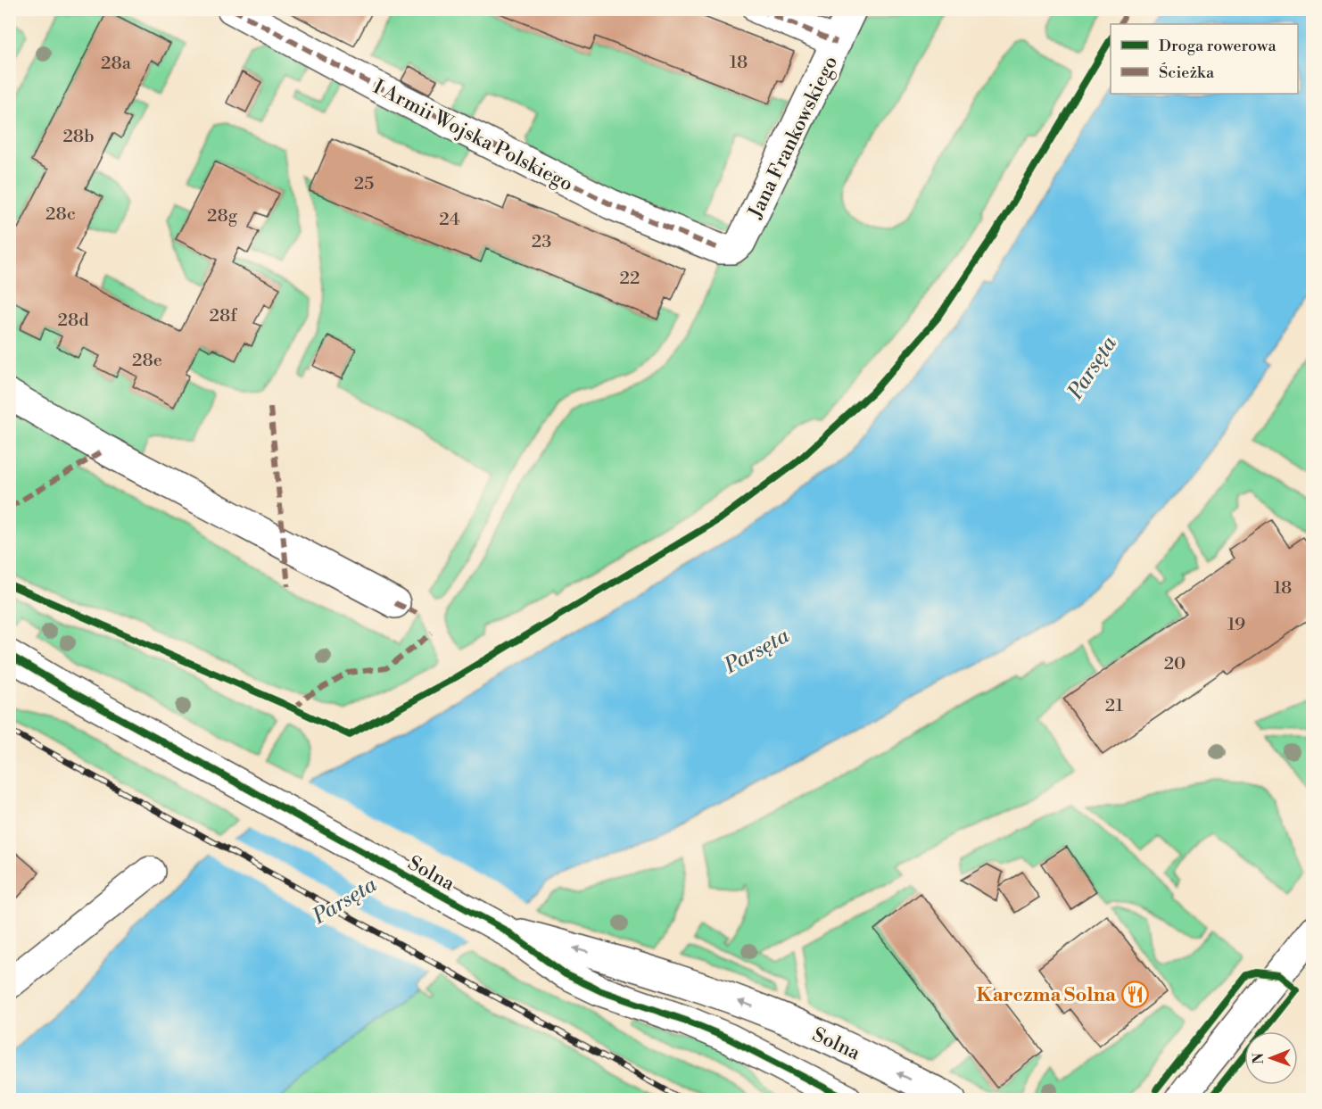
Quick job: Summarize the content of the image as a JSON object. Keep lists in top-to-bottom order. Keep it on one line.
{"streets":{"street":["I Armii Wojska Polskiego","Jana Frankowskiego","Solna"]},"crossings":[["I Armii Wojska Polskiego","Jana Frankowskiego"]],"water":["Parsęta"],"places":{"restaurant":["Karczma Solna"]},"house_numbers":["18","28a","28b","25","28c","28g","24","23","22","28f","28d","28e","18","19","20","21"],"legend":["Droga rowerowa","Ścieżka"],"north":"left"}
